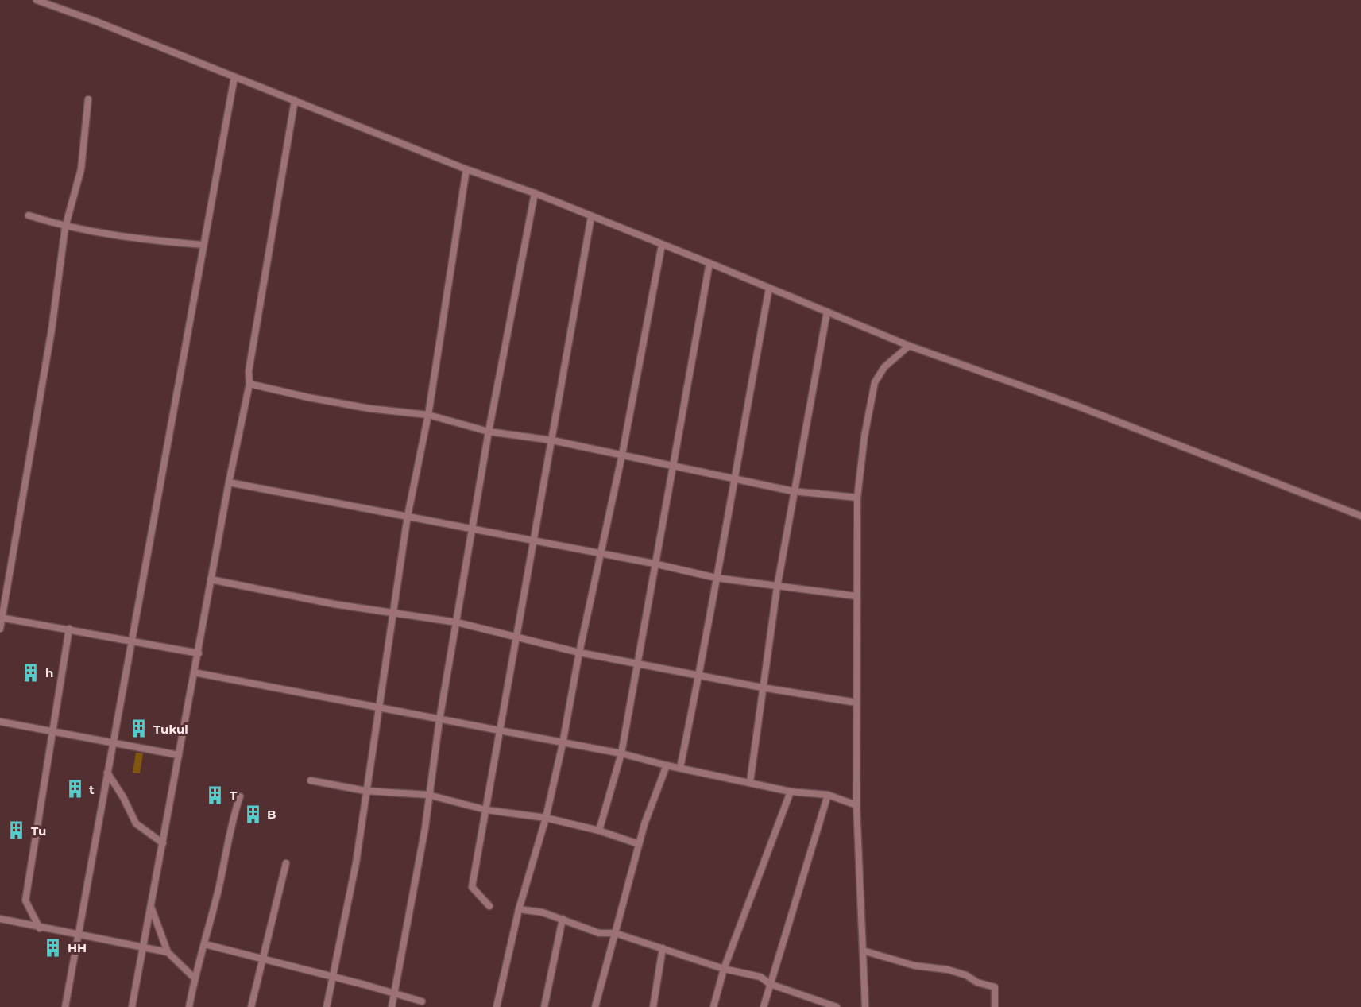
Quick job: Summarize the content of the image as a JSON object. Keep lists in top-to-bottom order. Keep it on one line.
{"places":{"building":["h","Tukul","t","T","B","Tu","HH"]}}
